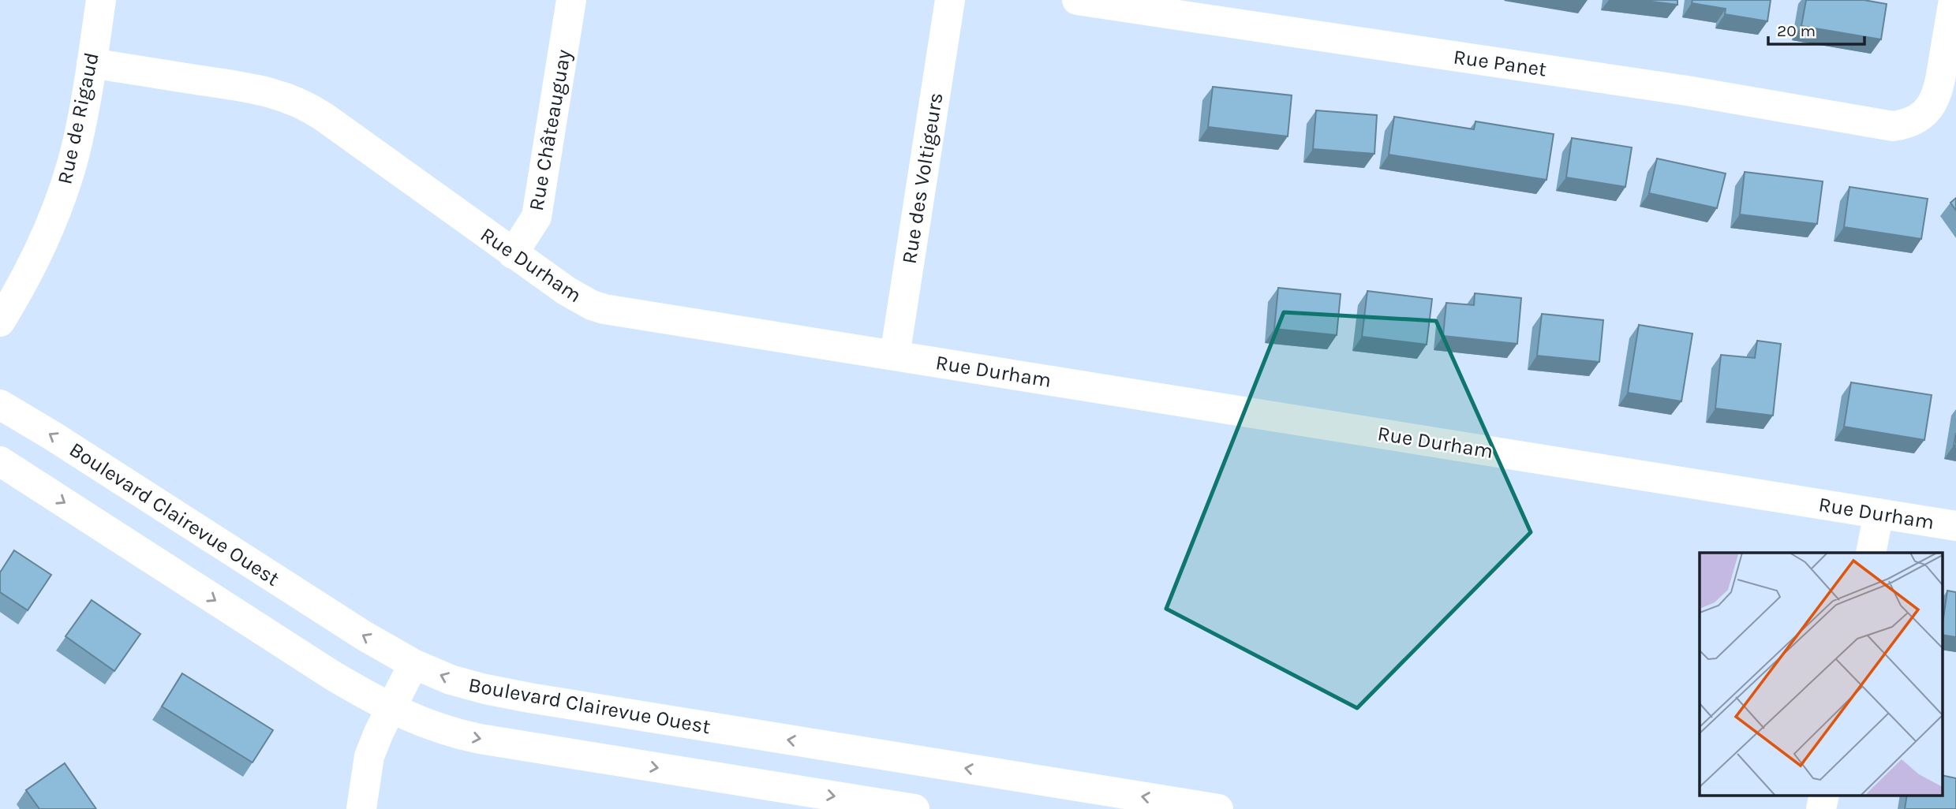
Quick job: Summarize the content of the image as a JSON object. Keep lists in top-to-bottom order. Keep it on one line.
{"streets":{"street":["Rue Panet","Rue de Rigaud","Rue Châteauguay","Rue des Voltigeurs","Rue Durham","Boulevard Clairevue Ouest"]},"crossings":[["Rue de Rigaud","Rue Durham"],["Rue Châteauguay","Rue Durham"],["Rue des Voltigeurs","Rue Durham"]],"scale_bar":"20 m"}
